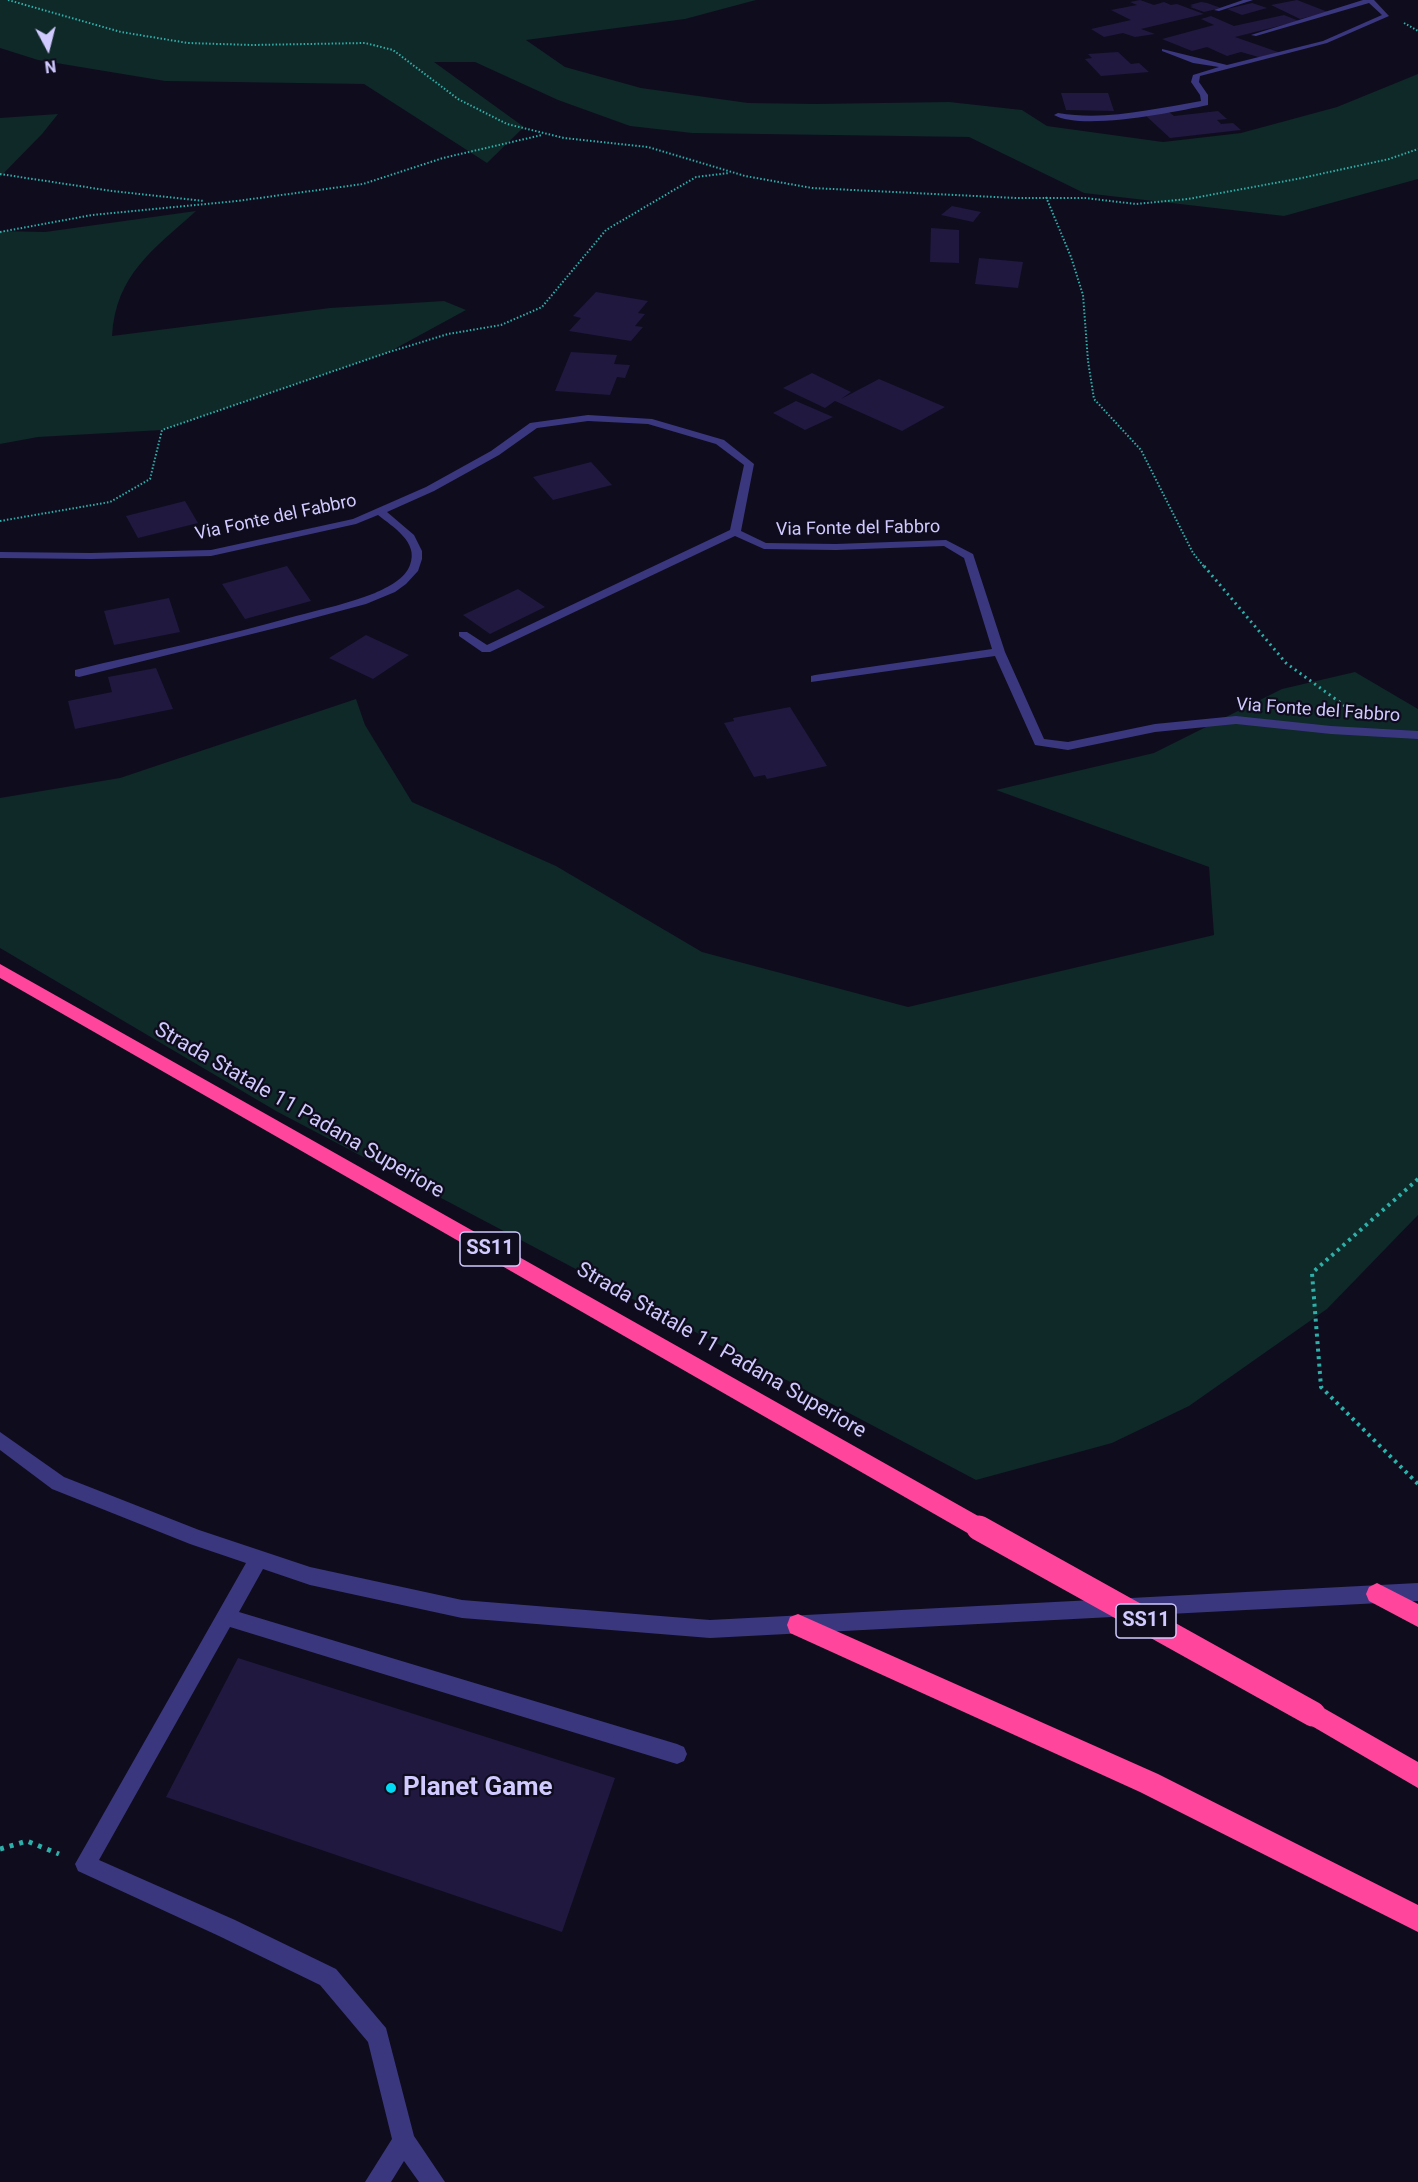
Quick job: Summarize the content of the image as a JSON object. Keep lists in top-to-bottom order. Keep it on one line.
{"streets":{"highway":["Strada Statale 11 Padana Superiore","SS11"],"street":["Via Fonte del Fabbro"]},"places":["Planet Game"],"north":"bottom"}
